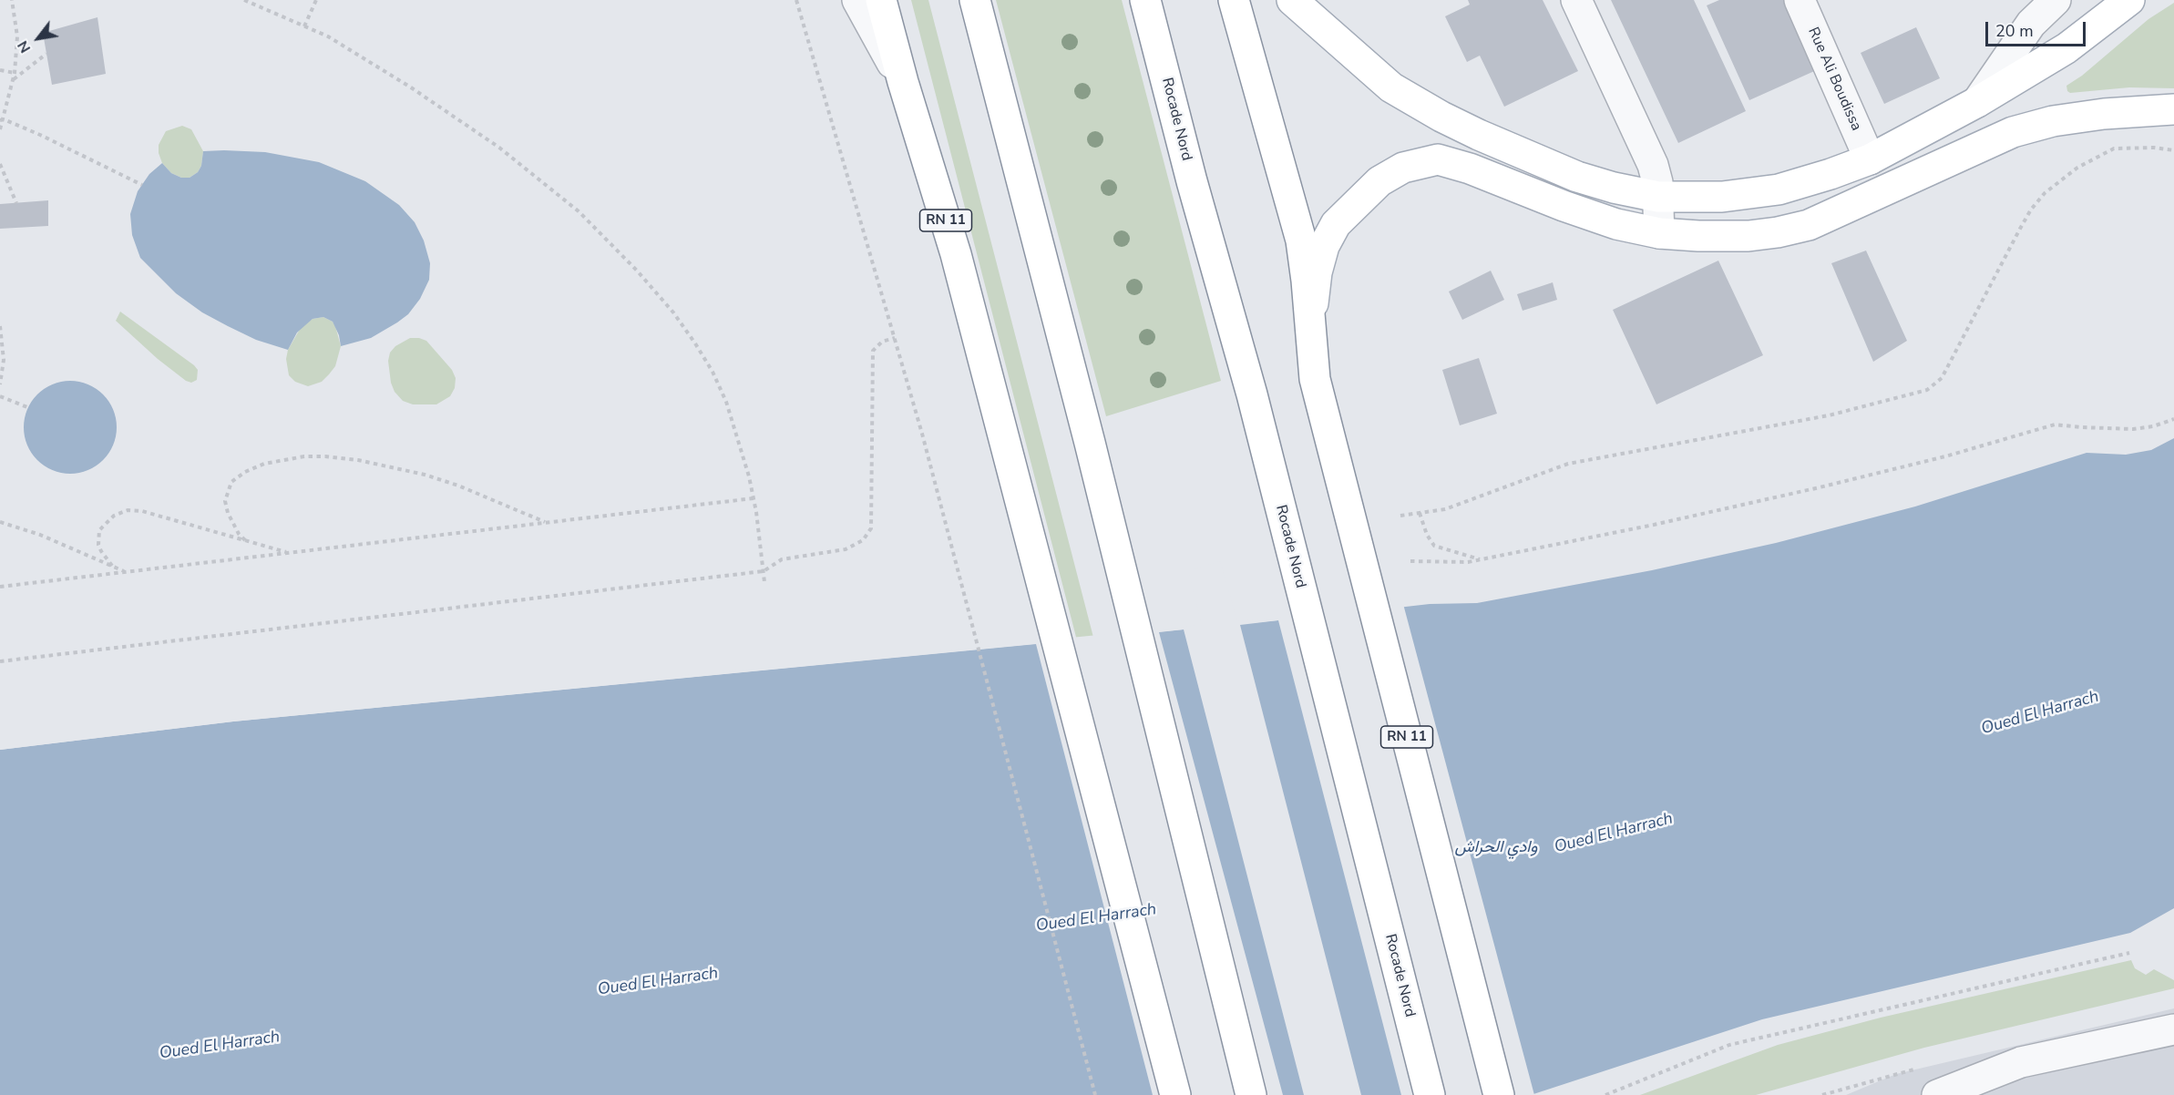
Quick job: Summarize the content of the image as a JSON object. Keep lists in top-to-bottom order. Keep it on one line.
{"streets":{"main road":["Rocade Nord","RN 11"],"street":["Rue Ali Boudissa"]},"water":["Oued El Harrach","وادي الحراش"],"scale_bar":"20 m","north":"bottom left"}
